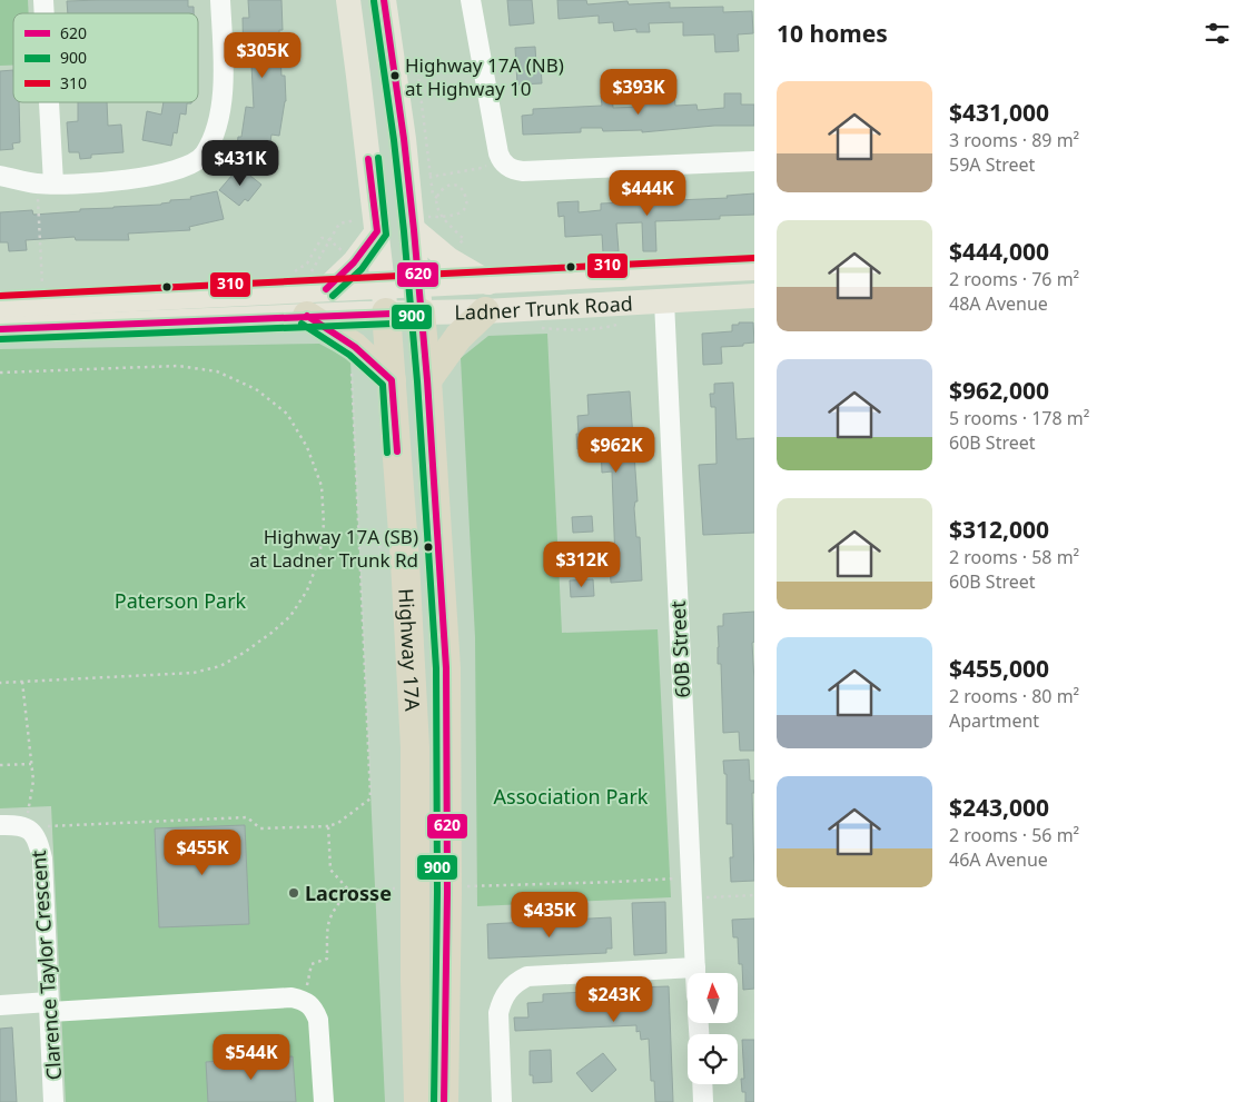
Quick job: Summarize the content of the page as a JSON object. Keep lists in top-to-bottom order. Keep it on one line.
{"streets":{"highway":["Highway 17A"],"main road":["Ladner Trunk Road"],"street":["60B Street","Clarence Taylor Crescent"]},"crossings":[["Ladner Trunk Road","Highway 17A"],["Ladner Trunk Road","60B Street"]],"parks":["Paterson Park","Association Park"],"places":["Highway 17A (NB) at Highway 10","Highway 17A (SB) at Ladner Trunk Rd","Lacrosse"],"lines":["transit line 620","transit line 900","transit line 310"],"legend":["620","900","310"],"north":"top","page":{"heading":"10 homes","price":["$305K","$393K","$431K","$444K","$962K","$312K","$455K","$435K","$243K","$544K"],"list":[{"name":"$431,000","note":"3 rooms · 89 m² · 59A Street"},{"name":"$444,000","note":"2 rooms · 76 m² · 48A Avenue"},{"name":"$962,000","note":"5 rooms · 178 m² · 60B Street"},{"name":"$312,000","note":"2 rooms · 58 m² · 60B Street"},{"name":"$455,000","note":"2 rooms · 80 m² · Apartment"},{"name":"$243,000","note":"2 rooms · 56 m² · 46A Avenue"}]}}
